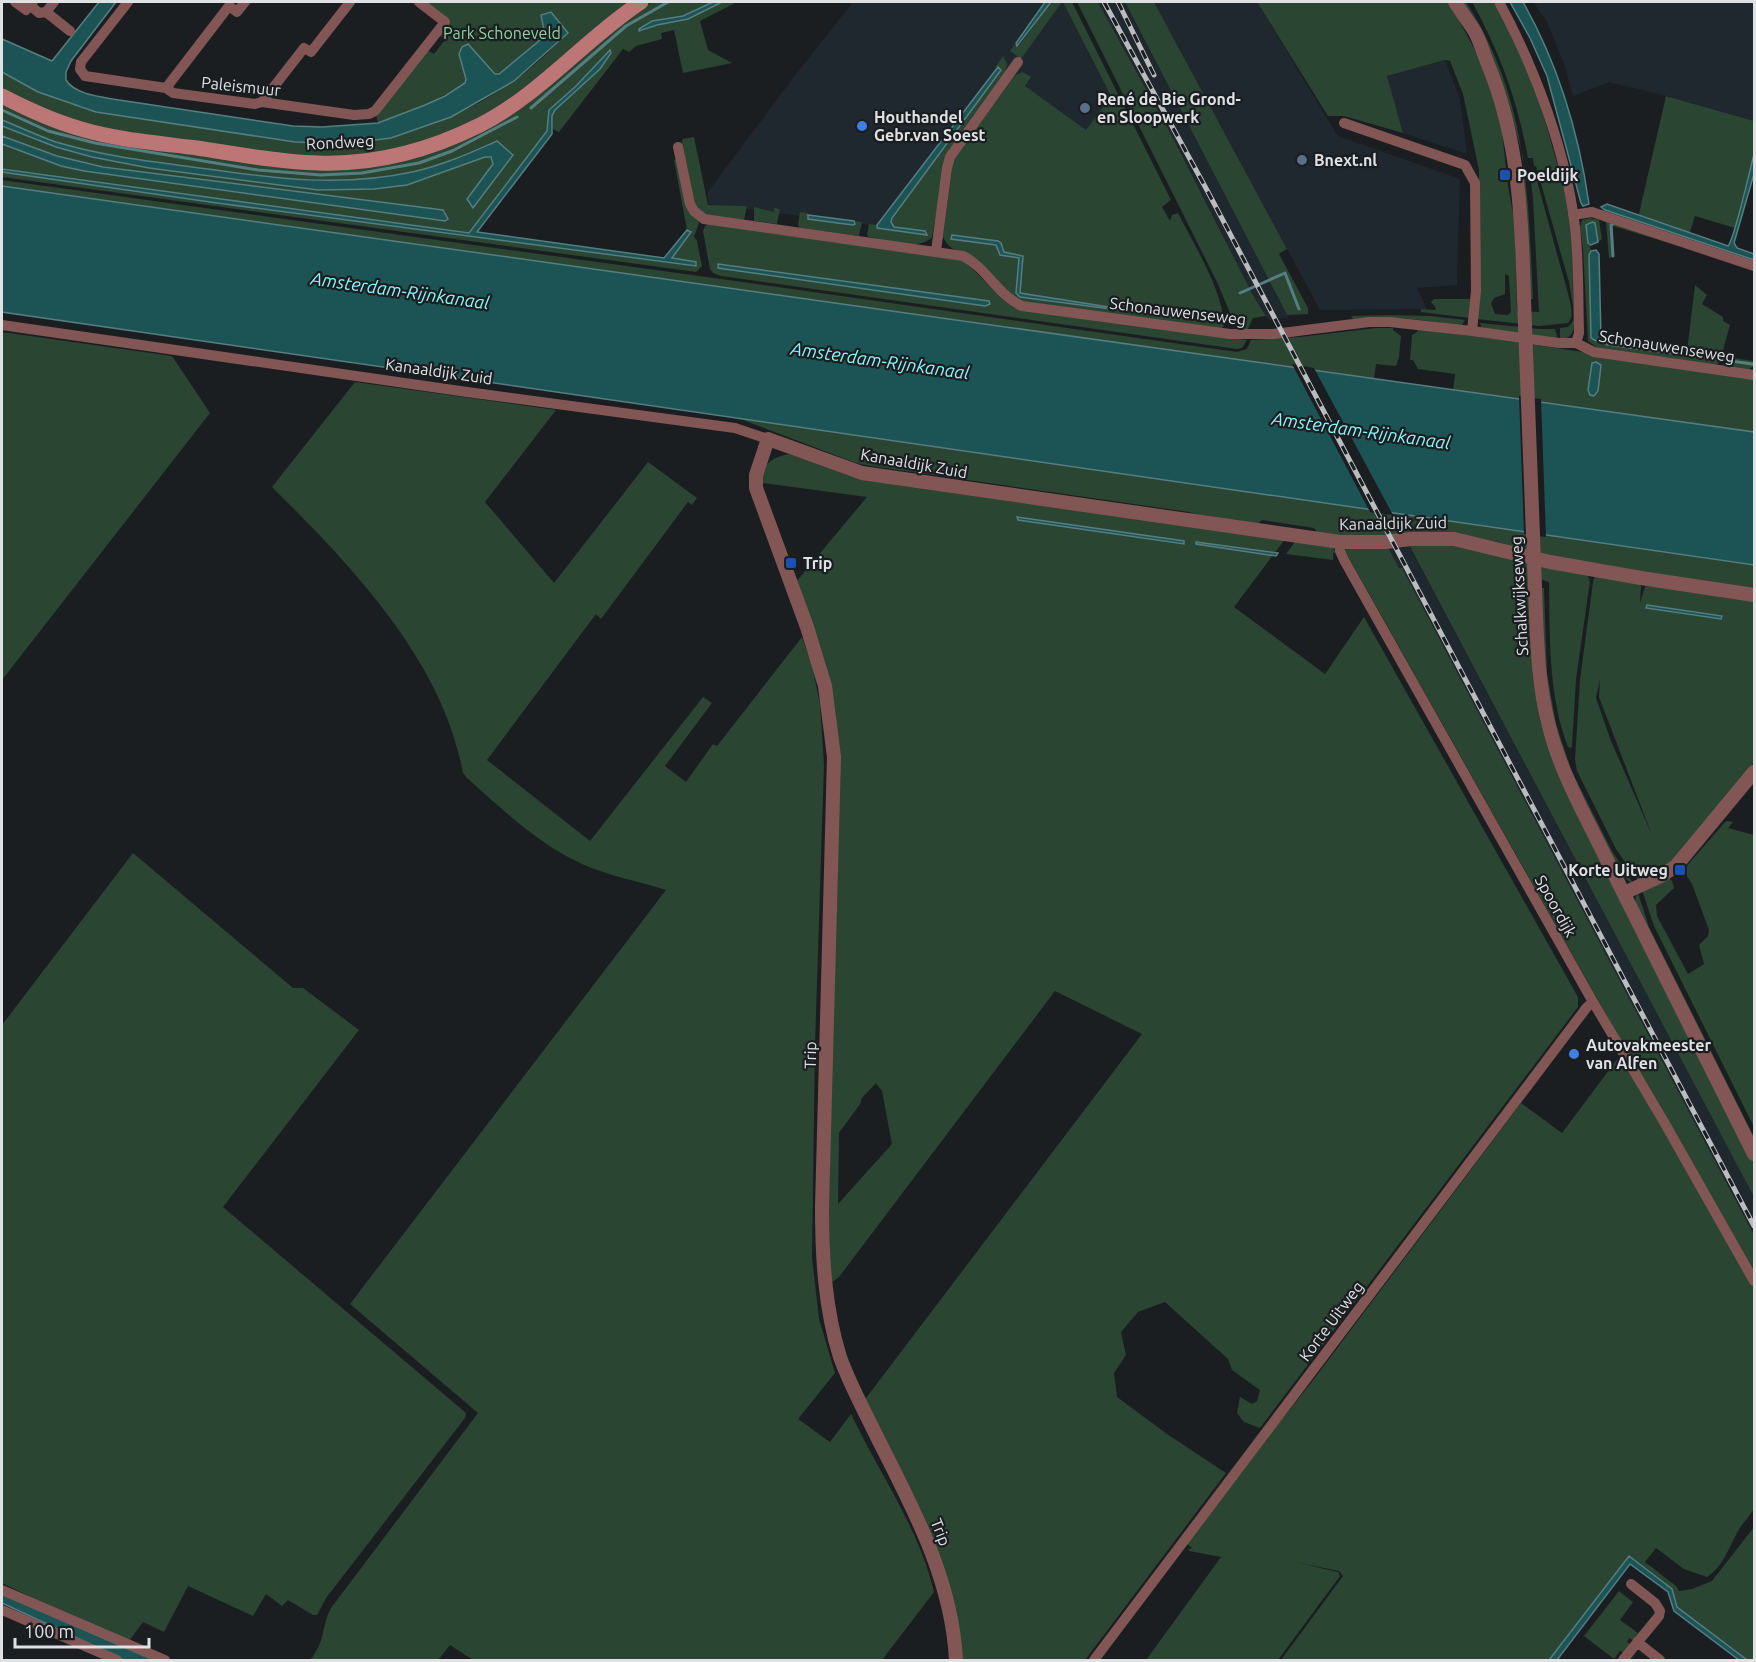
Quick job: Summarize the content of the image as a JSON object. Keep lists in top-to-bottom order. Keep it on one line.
{"streets":{"main road":["Rondweg"],"street":["Paleismuur","Schonauwenseweg","Kanaaldijk Zuid","Schalkwijkseweg","Spoordijk","Trip","Korte Uitweg"]},"crossings":[["Kanaaldijk Zuid","Spoordijk"],["Kanaaldijk Zuid","Trip"],["Spoordijk","Korte Uitweg"]],"water":["Amsterdam-Rijnkanaal"],"parks":["Park Schoneveld"],"places":{"other":["René de Bie Grond- en Sloopwerk","Houthandel Gebr.van Soest","Bnext.nl","Autovakmeester van Alfen"],"transit":["Poeldijk","Trip","Korte Uitweg"]},"scale_bar":"100 m"}
